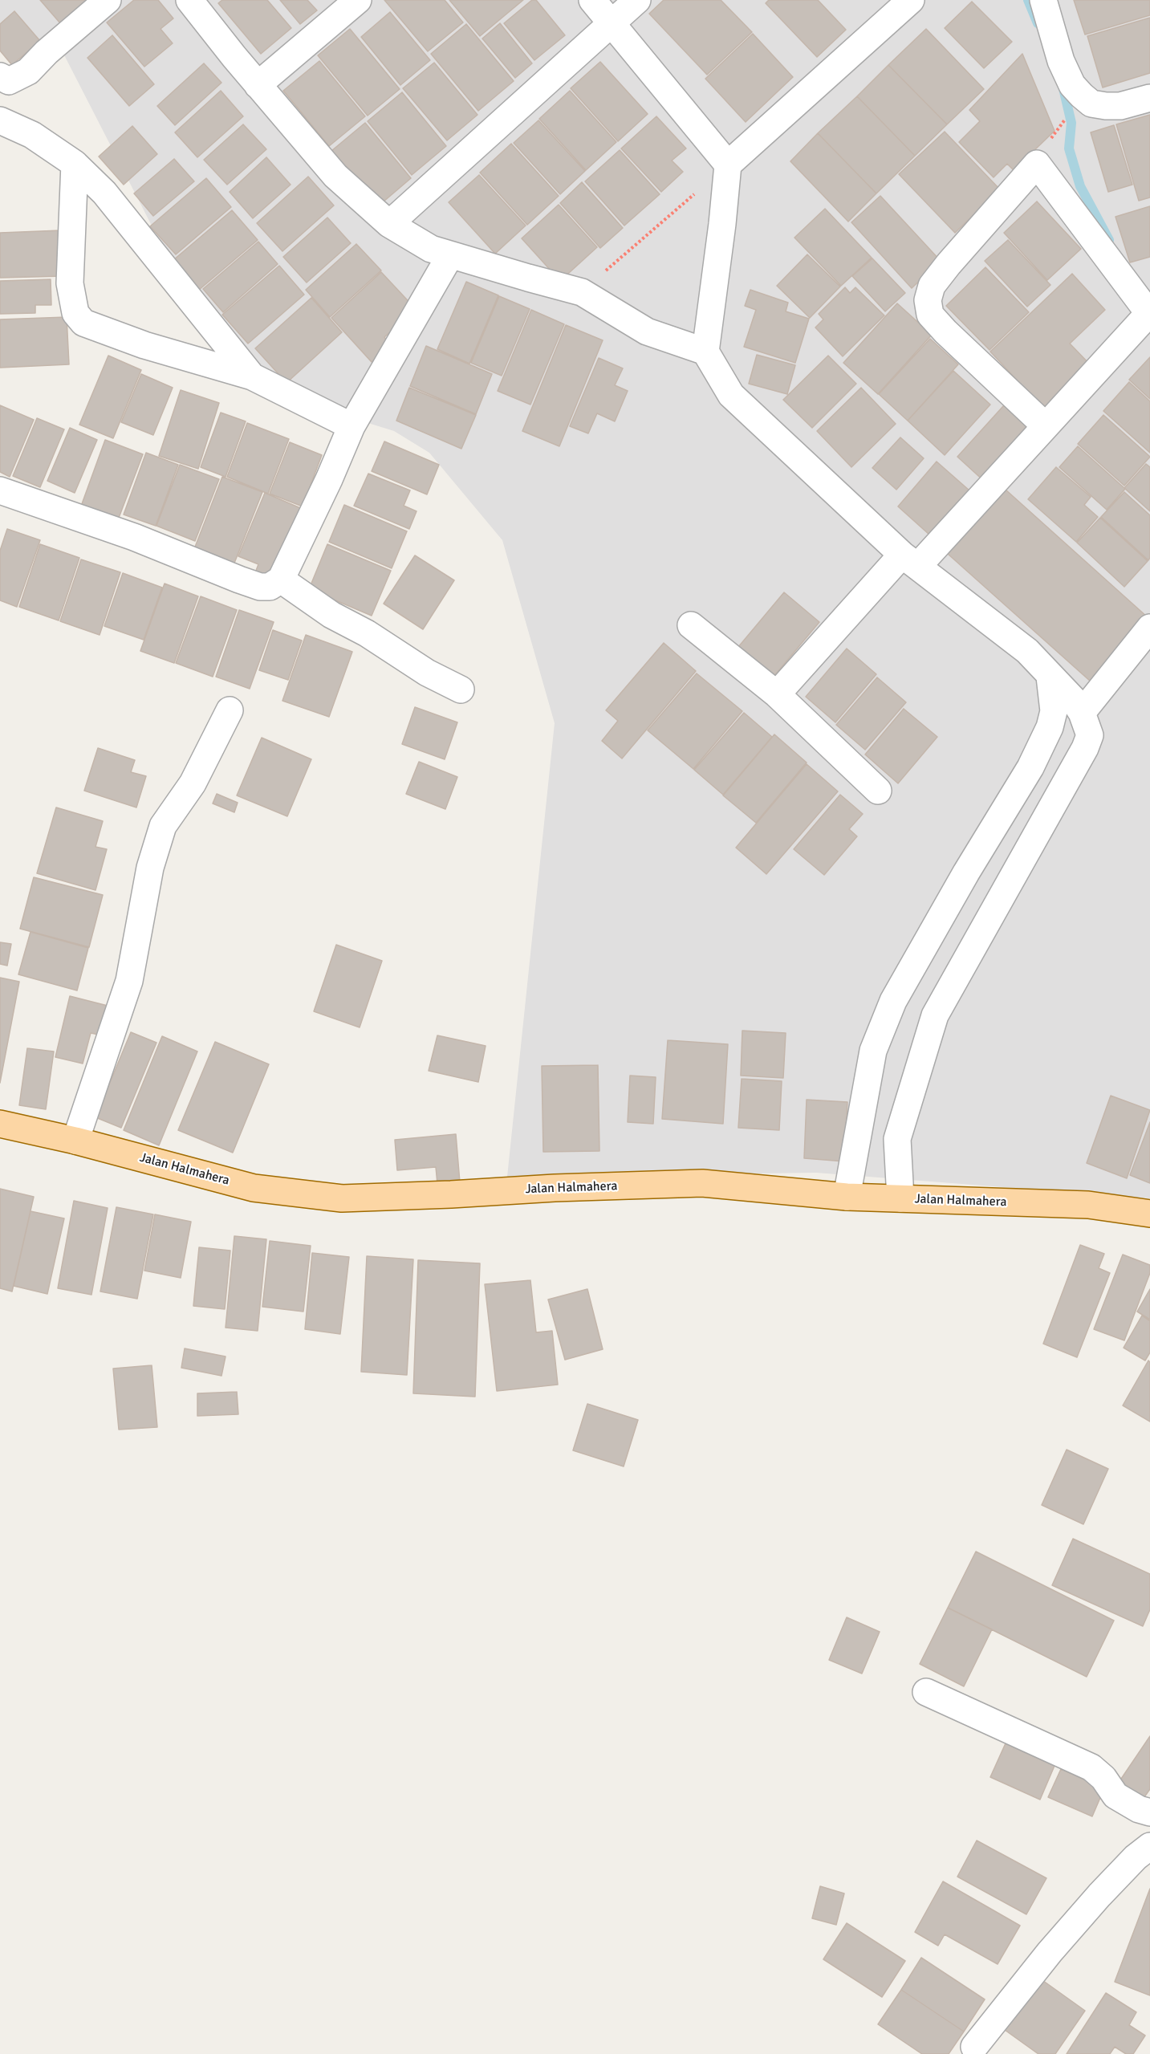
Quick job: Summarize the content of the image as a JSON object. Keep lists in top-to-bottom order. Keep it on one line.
{"streets":{"main road":["Jalan Halmahera"]}}
